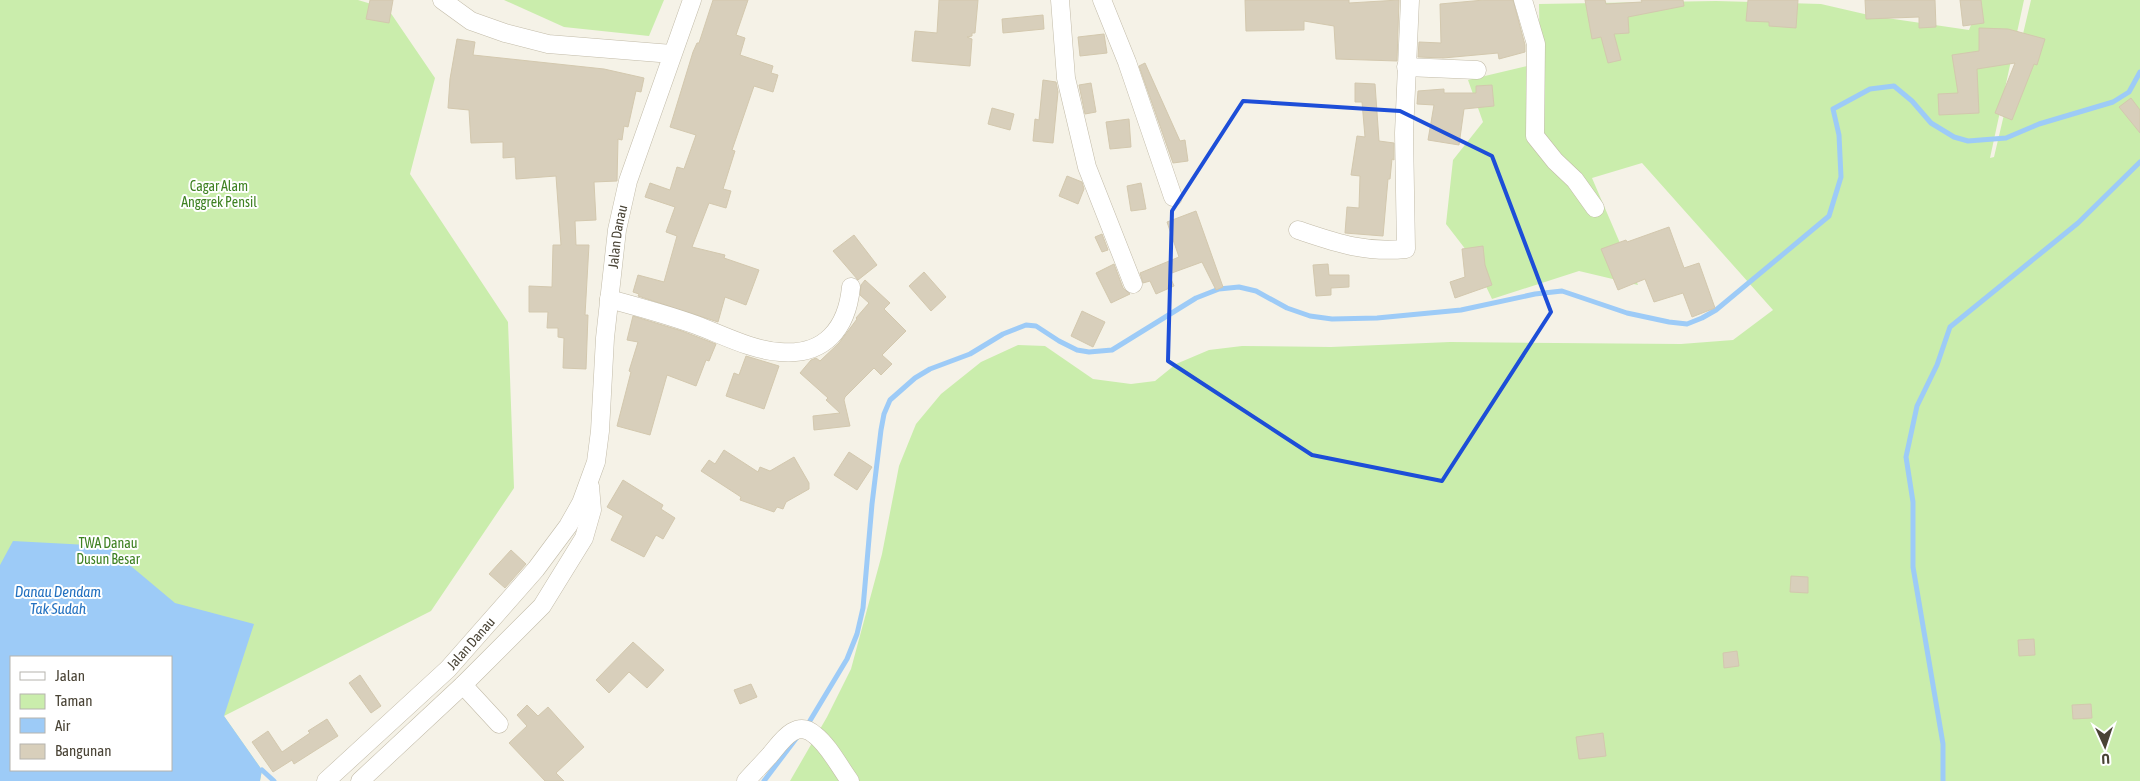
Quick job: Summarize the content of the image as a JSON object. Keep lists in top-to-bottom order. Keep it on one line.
{"streets":{"street":["Jalan Danau"]},"water":["Danau Dendam Tak Sudah"],"parks":["Cagar Alam Anggrek Pensil","TWA Danau Dusun Besar"],"legend":["Jalan","Taman","Air","Bangunan"],"north":"bottom"}
